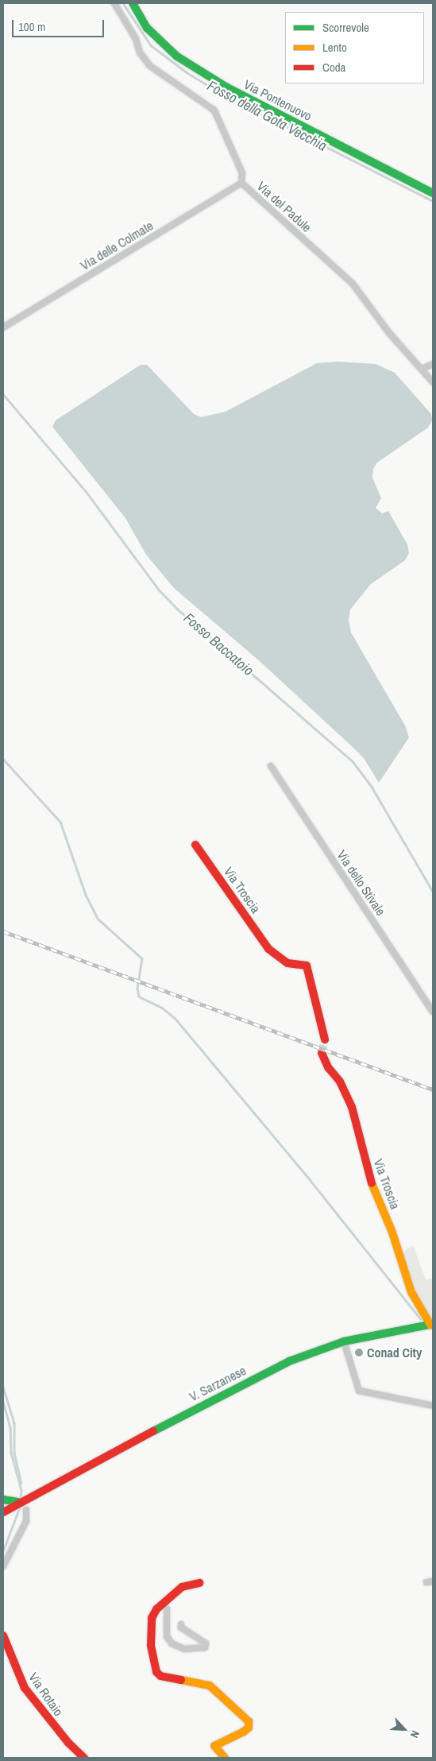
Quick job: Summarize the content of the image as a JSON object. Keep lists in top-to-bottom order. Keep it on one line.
{"streets":{"street":["Via Pontenuovo","Via del Padule","Via delle Colmate","Via dello Stivale","Via Troscia","V. Sarzanese","Via Rotaio"]},"crossings":[["Via del Padule","Via delle Colmate"],["Via Troscia","V. Sarzanese"]],"water":["Fosso della Gota Vecchia","Fosso Baccatoio"],"places":["Conad City"],"legend":["Scorrevole","Lento","Coda"],"scale_bar":"100 m","north":"bottom right"}
